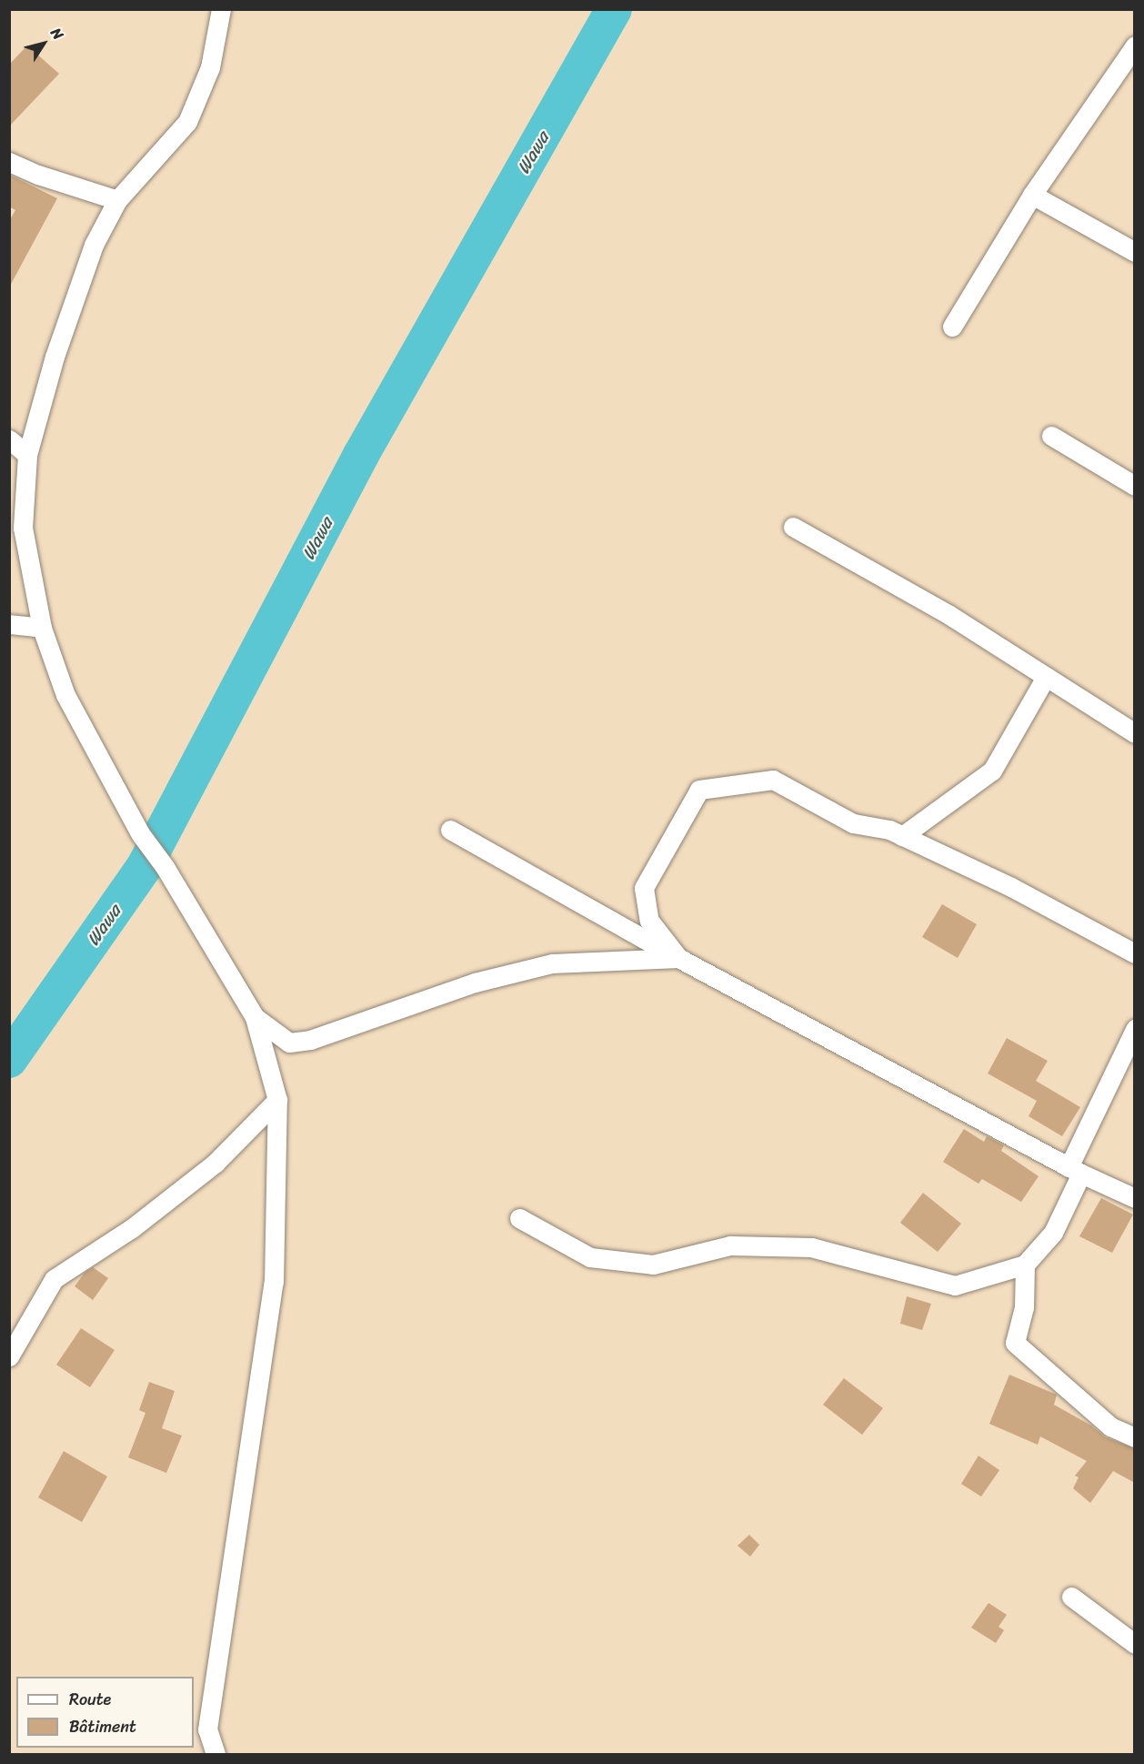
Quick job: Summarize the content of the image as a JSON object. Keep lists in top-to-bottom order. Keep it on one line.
{"water":["Wawa"],"legend":["Route","Bâtiment"],"north":"top right"}
